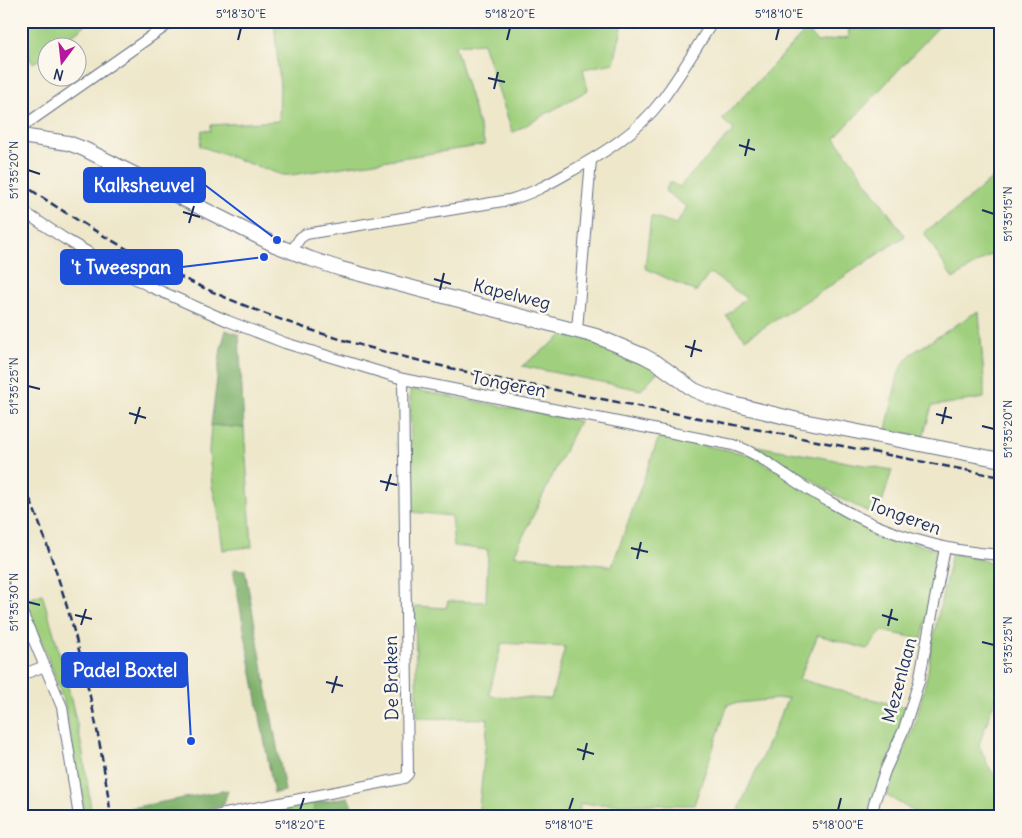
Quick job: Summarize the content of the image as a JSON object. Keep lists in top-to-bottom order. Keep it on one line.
{"streets":{"main road":["Kapelweg"],"street":["Tongeren","De Braken","Mezenlaan"]},"crossings":[["Tongeren","De Braken"],["Tongeren","Mezenlaan"]],"places":["Kalksheuvel","'t Tweespan","Padel Boxtel"],"north":"bottom","coordinates":["5°18'30\"E","5°18'20\"E","5°18'10\"E","51°35'20\"N","51°35'15\"N","51°35'25\"N","51°35'30\"N","5°18'00\"E"]}
